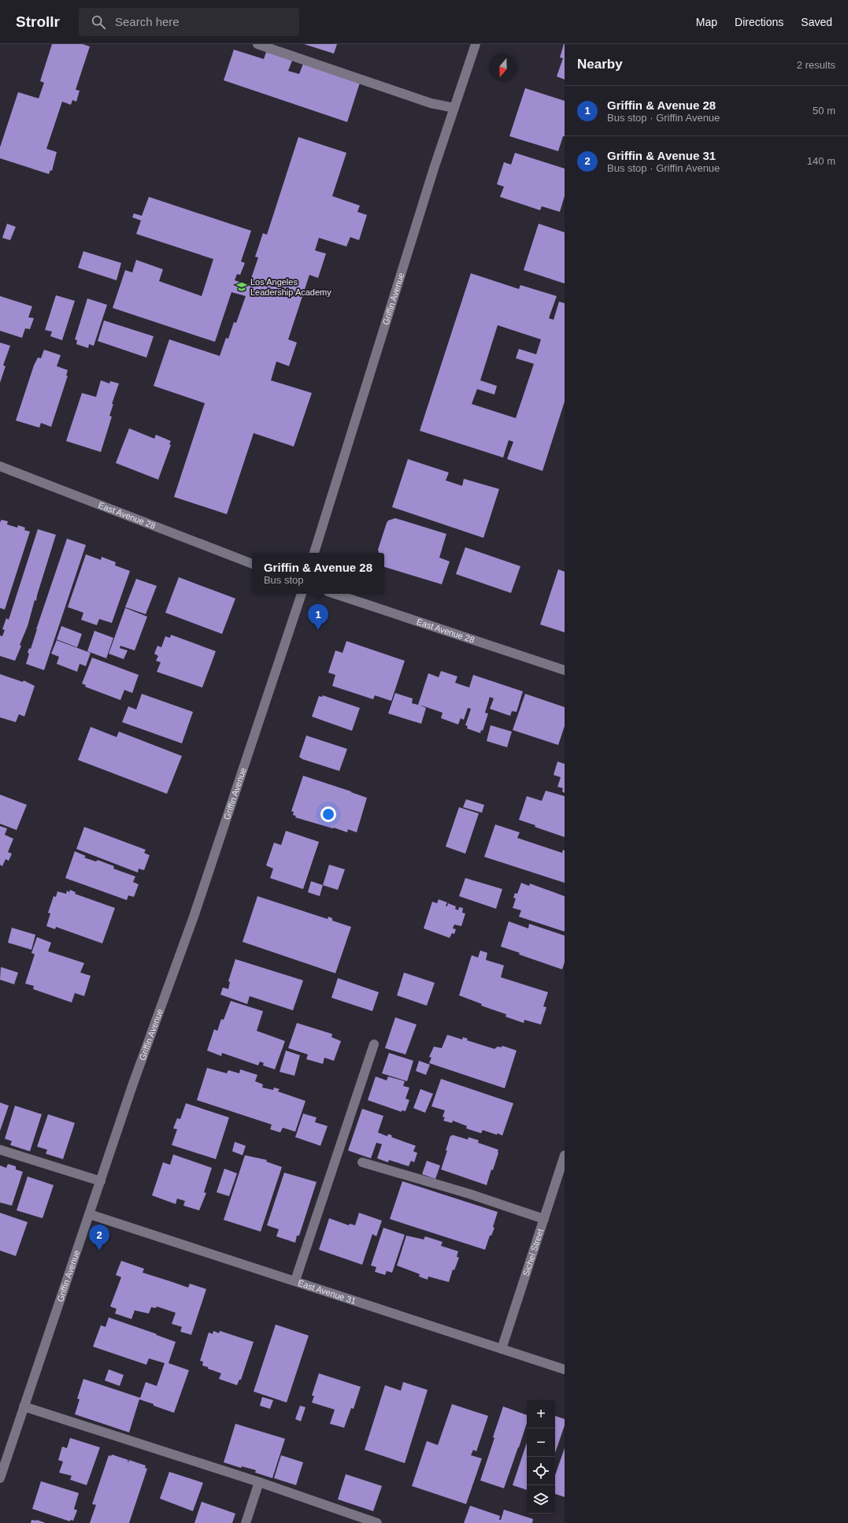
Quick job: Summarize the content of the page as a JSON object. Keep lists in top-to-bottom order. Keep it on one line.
{"streets":{"street":["Griffin Avenue","East Avenue 28","Sichel Street","East Avenue 31"]},"crossings":[["Griffin Avenue","East Avenue 31"],["Sichel Street","East Avenue 31"]],"places":{"school or university":["Los Angeles Leadership Academy"]},"north":"bottom","page":{"header":"Strollr","search":"Search here","nav":["Map","Directions","Saved"],"heading":["Nearby","2 results"],"list":[{"mark":"1","name":"Griffin & Avenue 28","note":"Bus stop · Griffin Avenue","value":"50 m"},{"mark":"2","name":"Griffin & Avenue 31","note":"Bus stop · Griffin Avenue","value":"140 m"}],"popup":["Griffin & Avenue 28","Bus stop"],"pins":["1","2"],"map_buttons":["+","−"]}}
